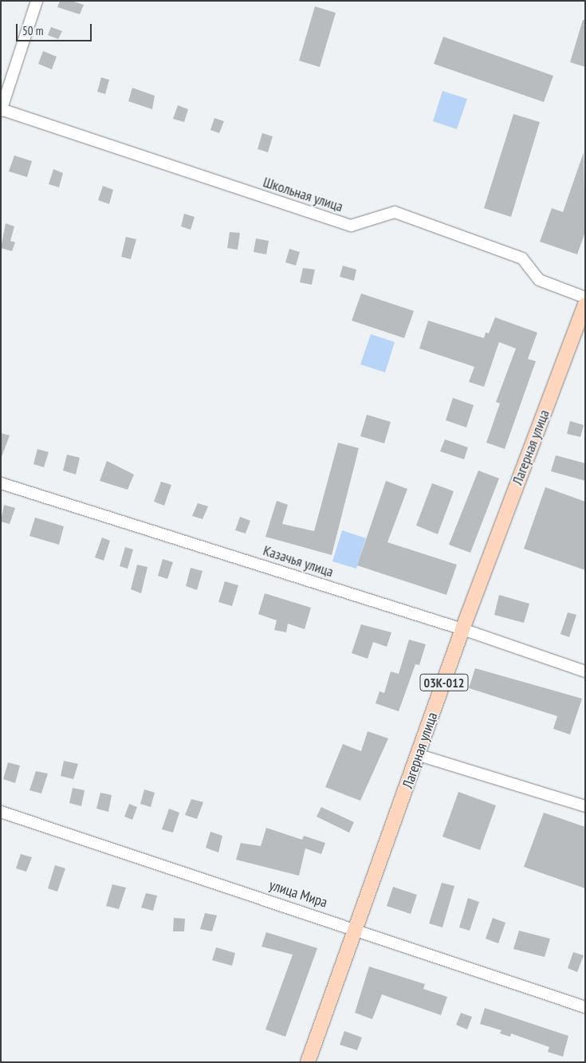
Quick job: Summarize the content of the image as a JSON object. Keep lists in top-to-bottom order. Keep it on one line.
{"streets":{"main road":["Лагерная улица","03К-012"],"street":["Школьная улица","Казачья улица","улица Мира"]},"crossings":[["Лагерная улица","Казачья улица"],["Лагерная улица","улица Мира"]],"scale_bar":"50 m"}
